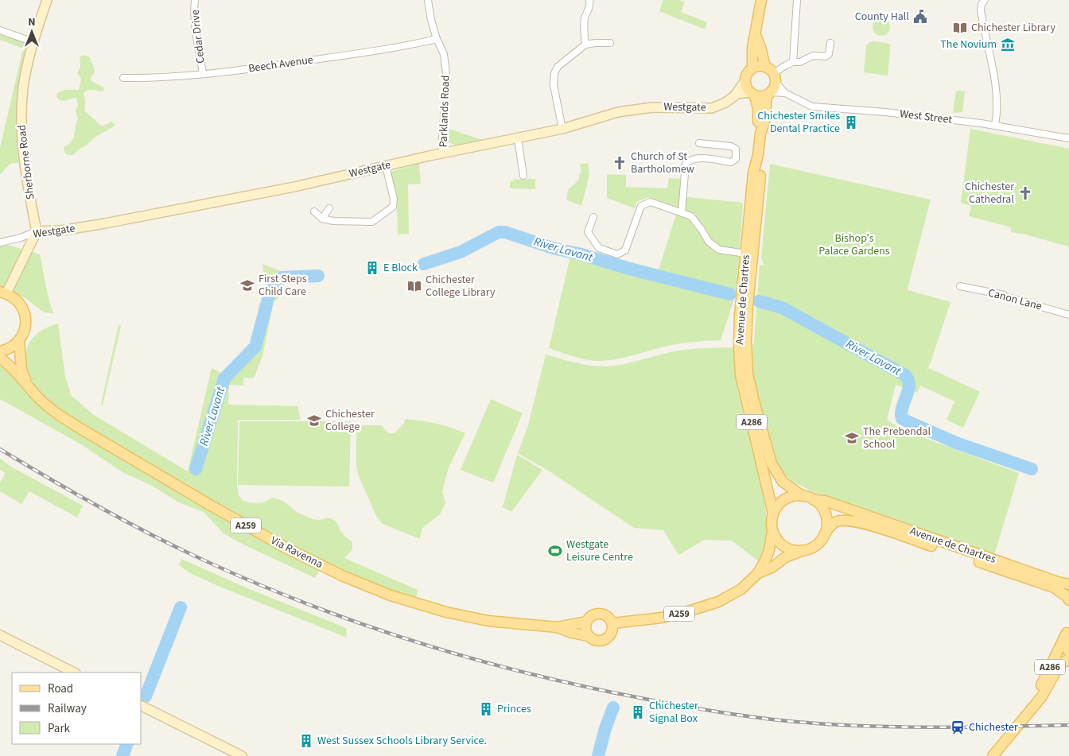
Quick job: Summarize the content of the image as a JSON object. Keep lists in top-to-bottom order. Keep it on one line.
{"streets":{"main road":["Avenue de Chartres","A286","A259","Via Ravenna"],"street":["Cedar Drive","Beech Avenue","Westgate","Parklands Road","West Street","Sherborne Road","Canon Lane"]},"crossings":[["Cedar Drive","Beech Avenue"],["Beech Avenue","Parklands Road"],["Westgate","Parklands Road"],["Westgate","West Street"],["Westgate","Sherborne Road"],["Westgate","Avenue de Chartres"],["West Street","Avenue de Chartres"],["Avenue de Chartres","A259"],["A259","Via Ravenna"]],"water":["River Lavant"],"parks":["Bishop's Palace Gardens"],"places":{"public building":["County Hall"],"library":["Chichester Library","Chichester College Library"],"museum":["The Novium"],"building":["Chichester Smiles Dental Practice","E Block","Princes","Chichester Signal Box","West Sussex Schools Library Service."],"church":["Church of St Bartholomew","Chichester Cathedral"],"school or university":["First Steps Child Care","Chichester College","The Prebendal School"],"sports":["Westgate Leisure Centre"],"station":["Chichester"]},"legend":["Road","Railway","Park"],"north":"top"}
